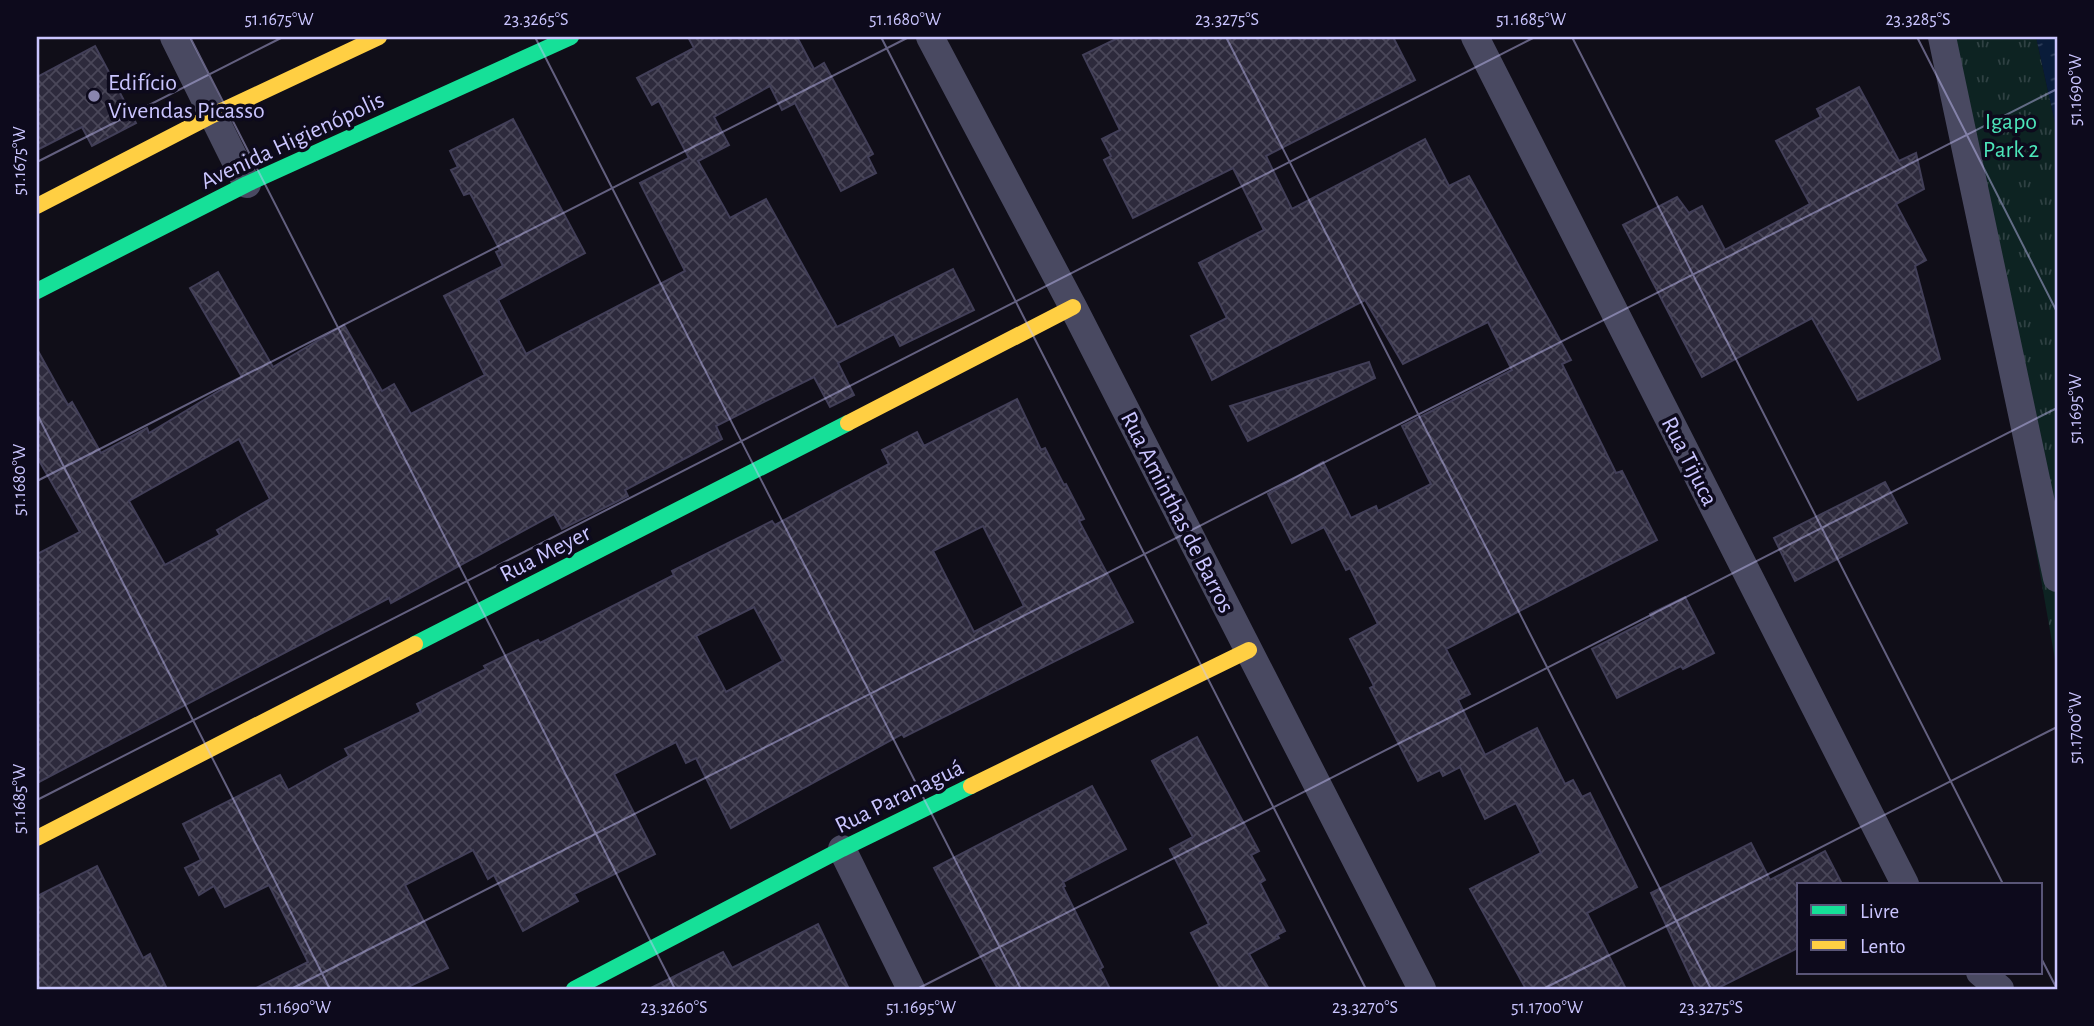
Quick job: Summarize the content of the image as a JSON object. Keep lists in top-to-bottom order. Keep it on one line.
{"streets":{"street":["Avenida Higienópolis","Rua Tijuca","Rua Aminthas de Barros","Rua Meyer","Rua Paranaguá"]},"crossings":[["Rua Aminthas de Barros","Rua Meyer"],["Rua Aminthas de Barros","Rua Paranaguá"]],"parks":["Igapo Park 2"],"places":["Edifício Vivendas Picasso"],"legend":["Livre","Lento"],"coordinates":["51.1675°W","23.3265°S","51.1680°W","23.3275°S","51.1685°W","23.3285°S","51.1690°W","51.1695°W","51.1700°W","23.3260°S","23.3270°S"]}
